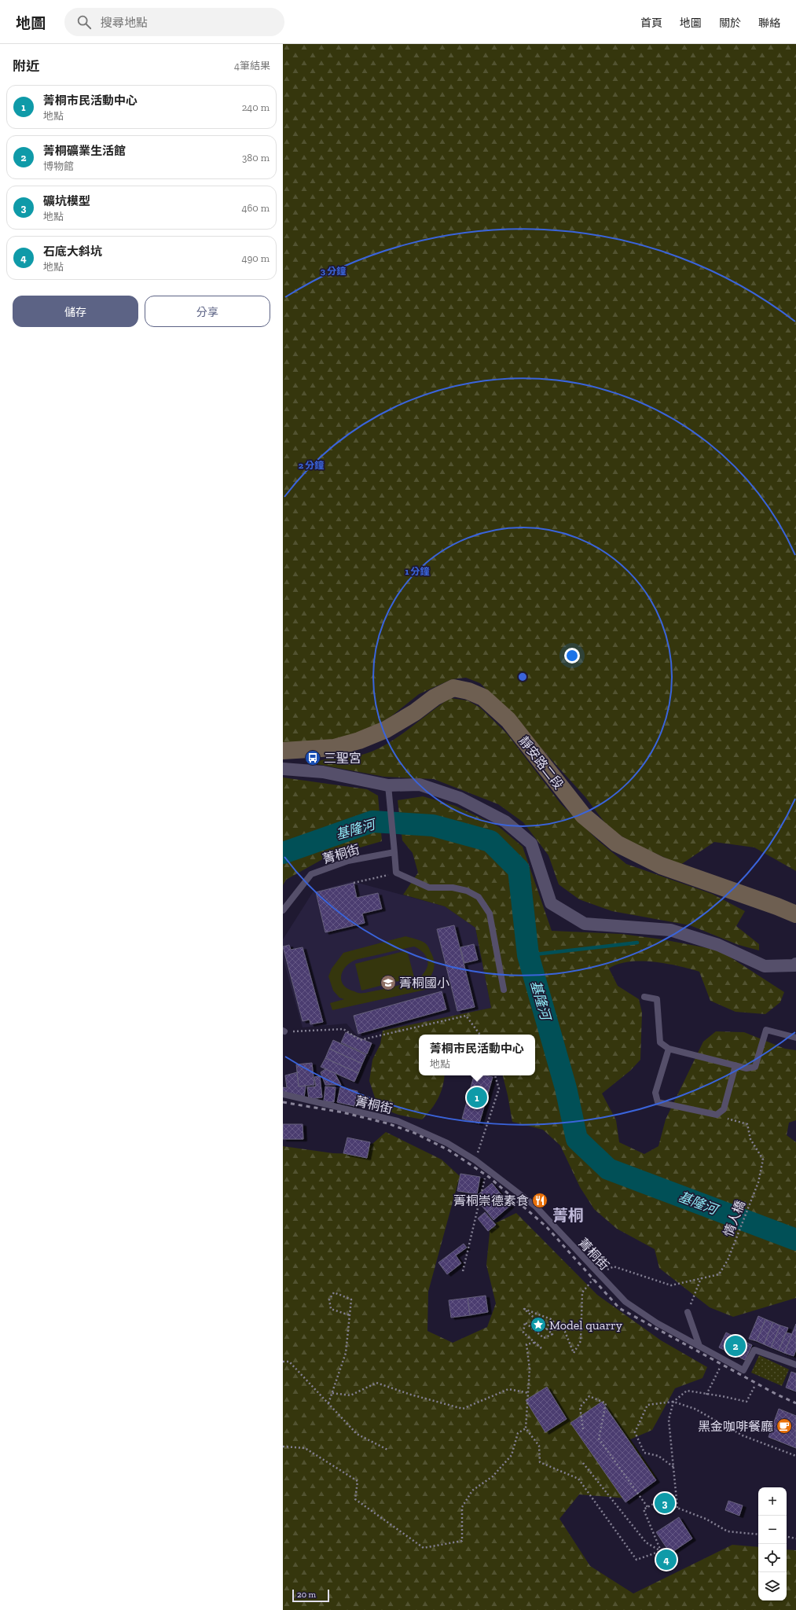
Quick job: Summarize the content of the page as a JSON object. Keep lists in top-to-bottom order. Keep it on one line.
{"streets":{"main road":["靜安路二段"],"lane":["菁桐街"],"path":["情人橋"]},"crossings":[["菁桐街","情人橋"]],"districts":["菁桐"],"water":["基隆河"],"places":{"bus stop":["三聖宮"],"school or university":["菁桐國小"],"restaurant":["菁桐崇德素食"],"place":["Model quarry"],"cafe":["黑金咖啡餐廳"]},"scale_bar":"20 m","page":{"header":"地圖","search":"搜尋地點","nav":["首頁","地圖","關於","聯絡"],"heading":["附近","4筆結果"],"list":[{"mark":"1","name":"菁桐市民活動中心","note":"地點","value":"240 m"},{"mark":"2","name":"菁桐礦業生活館","note":"博物館","value":"380 m"},{"mark":"3","name":"礦坑模型","note":"地點","value":"460 m"},{"mark":"4","name":"石底大斜坑","note":"地點","value":"490 m"}],"buttons":["儲存","分享"],"popup":["菁桐市民活動中心","地點"],"pins":["1","2","3","4"],"map_buttons":["+","−"],"scale":"20 m"},"rings":["3 分鐘","2 分鐘","1 分鐘"]}
